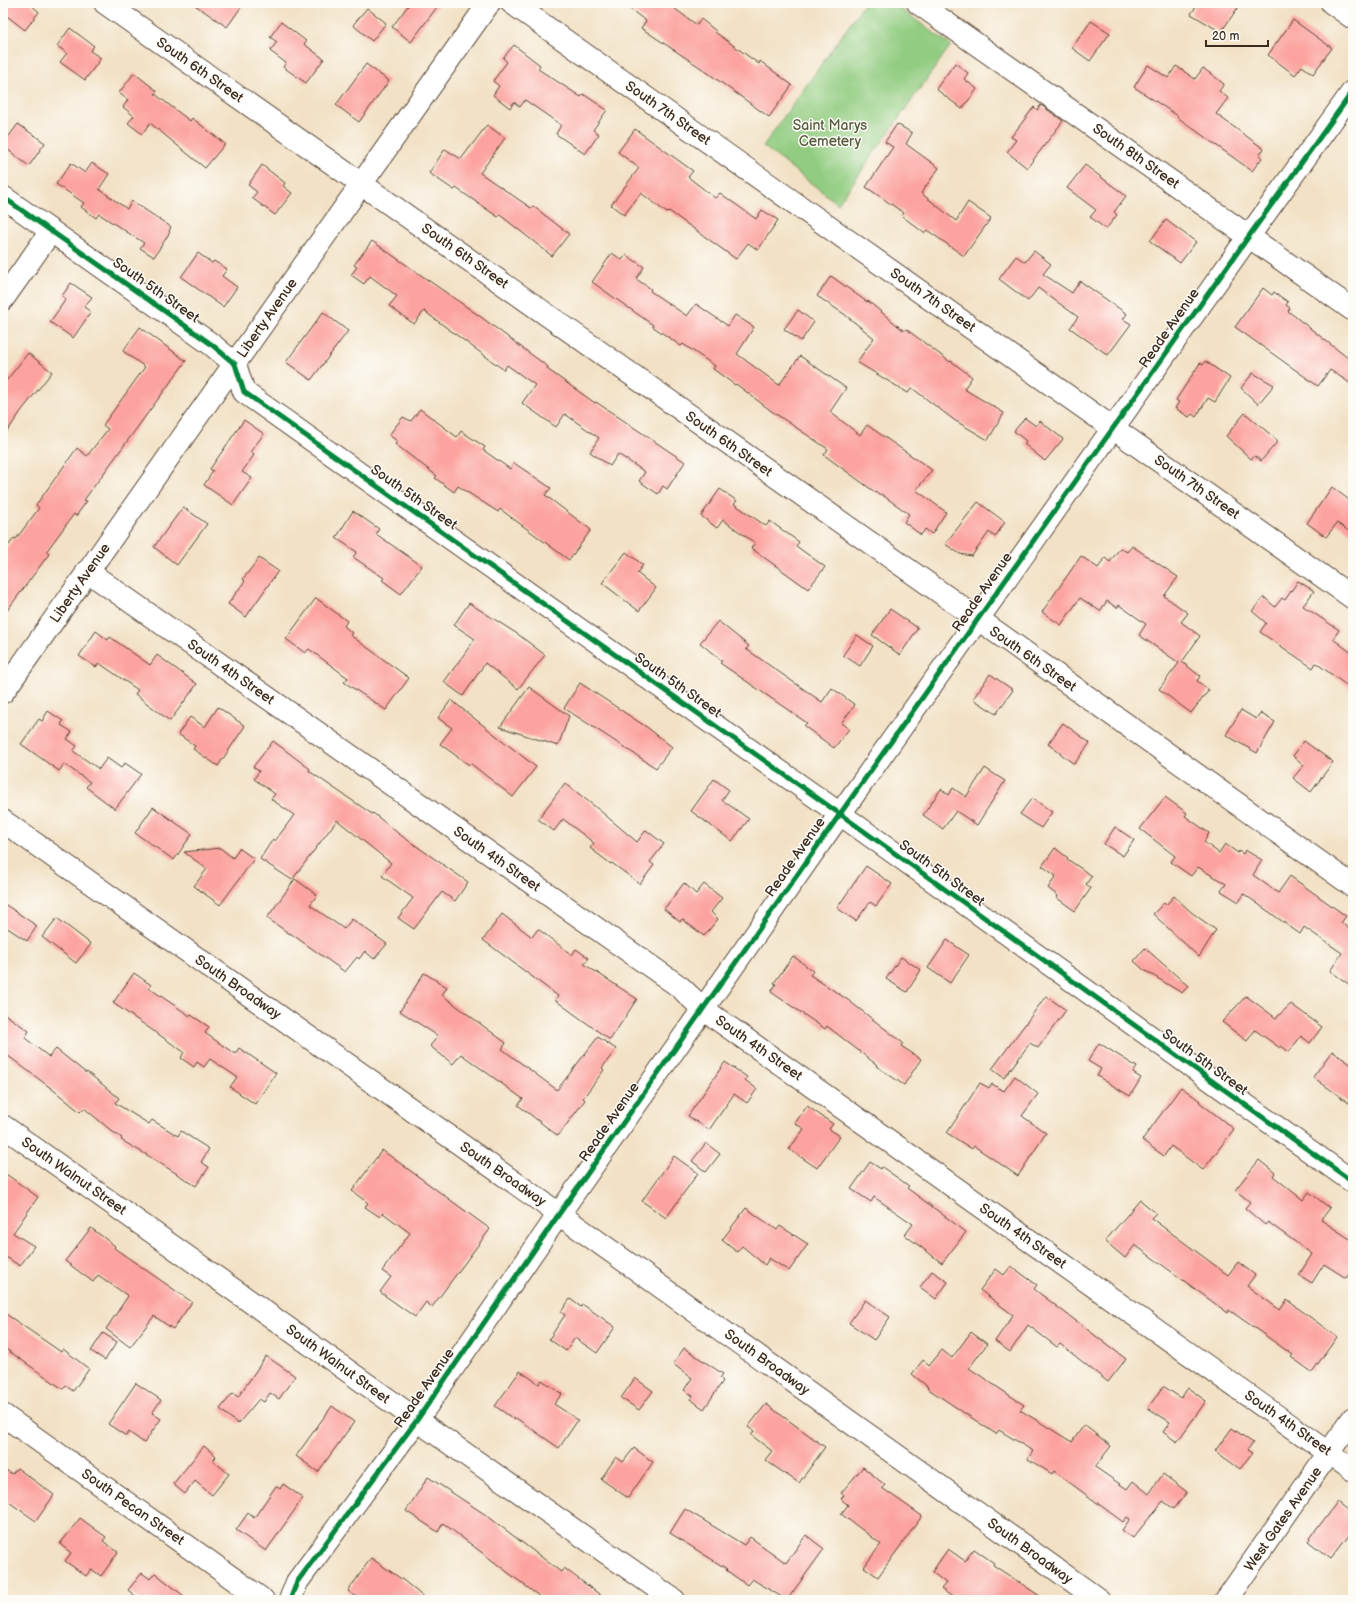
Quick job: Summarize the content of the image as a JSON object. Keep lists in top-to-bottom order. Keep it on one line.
{"streets":{"street":["South 6th Street","South 7th Street","South 8th Street","South 5th Street","Liberty Avenue","Reade Avenue","South 4th Street","South Broadway","South Walnut Street","South Pecan Street","West Gates Avenue"]},"crossings":[["South 6th Street","Liberty Avenue"],["South 6th Street","Reade Avenue"],["South 7th Street","Reade Avenue"],["South 8th Street","Reade Avenue"],["South 5th Street","Liberty Avenue"],["South 5th Street","Reade Avenue"],["Liberty Avenue","South 4th Street"],["Reade Avenue","South 4th Street"],["Reade Avenue","South Broadway"],["Reade Avenue","South Walnut Street"],["South 4th Street","West Gates Avenue"]],"parks":["Saint Marys Cemetery"],"scale_bar":"20 m"}
